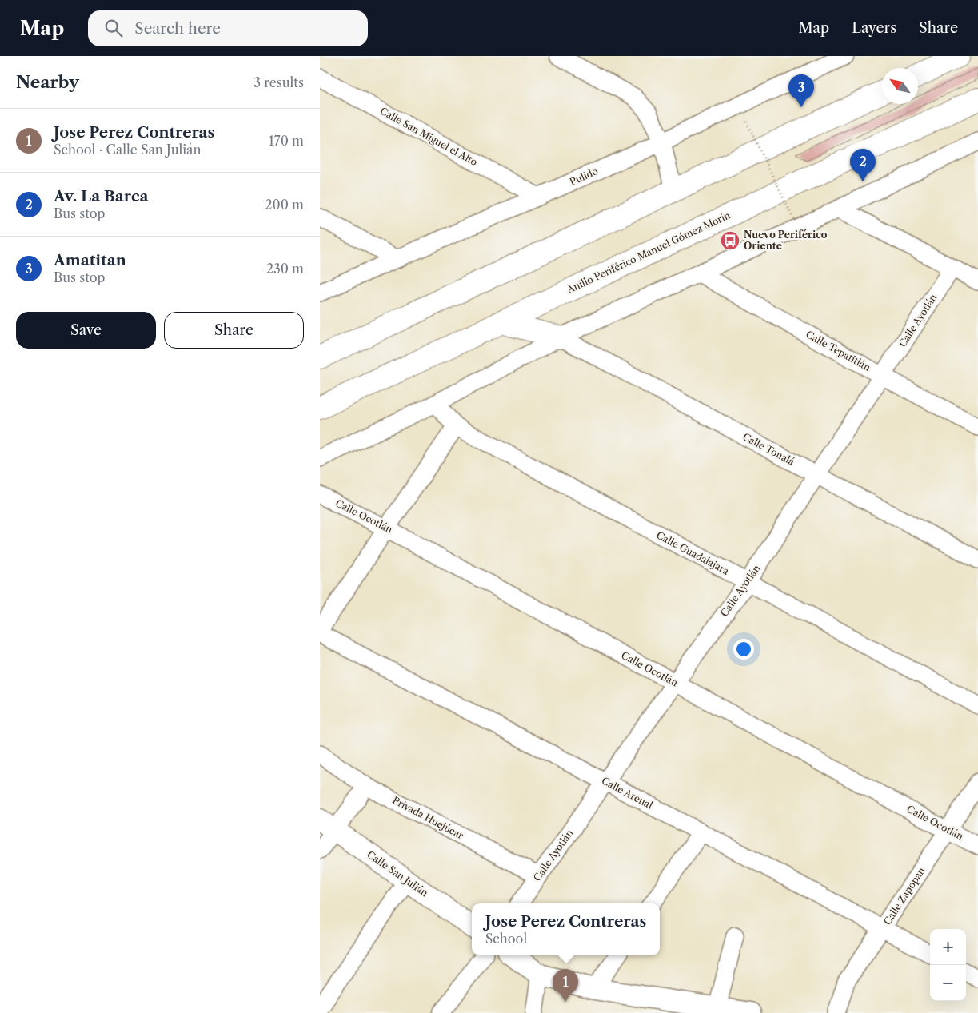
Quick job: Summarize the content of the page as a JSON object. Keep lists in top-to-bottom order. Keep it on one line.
{"streets":{"highway":["Anillo Periférico Manuel Gómez Morín"],"street":["Calle San Miguel el Alto","Pulido","Calle Ayotlán","Calle Tepatitlán","Calle Tonalá","Calle Ocotlán","Calle Guadalajara","Calle Arenal","Privada Huejúcar","Calle San Julián","Calle Zapopan"]},"crossings":[["Calle San Miguel el Alto","Pulido"],["Calle Ayotlán","Calle Tepatitlán"],["Calle Ayotlán","Calle Tonalá"],["Calle Ayotlán","Calle Ocotlán"],["Calle Ayotlán","Calle Guadalajara"],["Calle Ayotlán","Calle Arenal"],["Calle Ayotlán","Privada Huejúcar"],["Calle Ocotlán","Calle Zapopan"],["Calle Arenal","Calle Zapopan"]],"places":{"bus stop":["Nuevo Periférico Oriente"]},"north":"top left","page":{"header":"Map","search":"Search here","nav":["Map","Layers","Share"],"heading":["Nearby","3 results"],"pins":["3","2","1"],"list":[{"mark":"1","name":"Jose Perez Contreras","note":"School · Calle San Julián","value":"170 m"},{"mark":"2","name":"Av. La Barca","note":"Bus stop","value":"200 m"},{"mark":"3","name":"Amatitan","note":"Bus stop","value":"230 m"}],"buttons":["Save","Share"],"popup":["Jose Perez Contreras","School"],"map_buttons":["+","−"]}}
